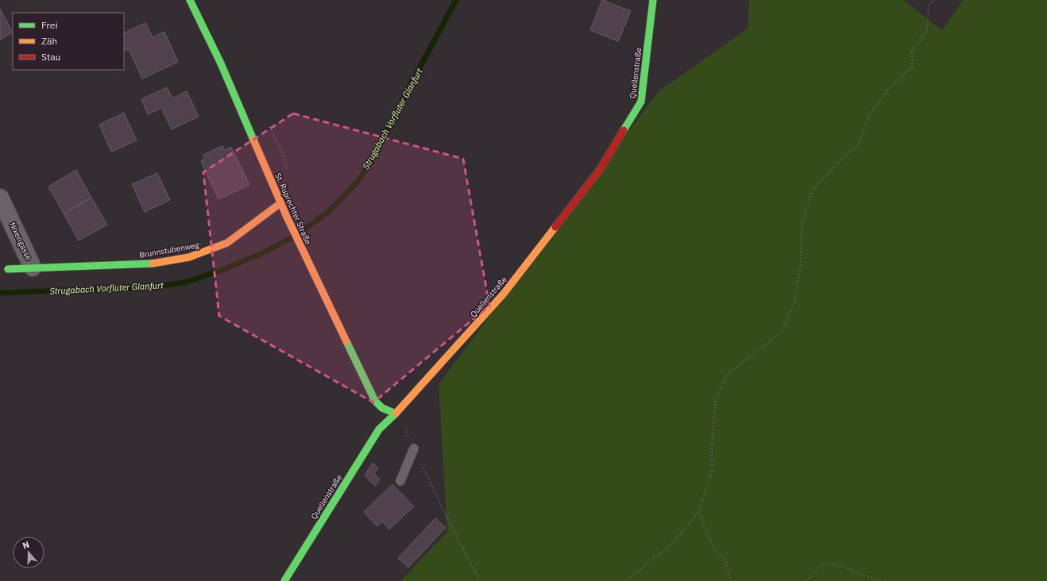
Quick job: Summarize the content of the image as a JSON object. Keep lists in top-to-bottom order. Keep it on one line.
{"streets":{"street":["Quellenstraße","St. Ruprechter Straße","Nixengasse","Brunnstubenweg"]},"crossings":[["Quellenstraße","St. Ruprechter Straße"],["St. Ruprechter Straße","Brunnstubenweg"],["Nixengasse","Brunnstubenweg"]],"water":["Strugabach Vorfluter Glanfurt"],"legend":["Frei","Zäh","Stau"],"north":"top"}
